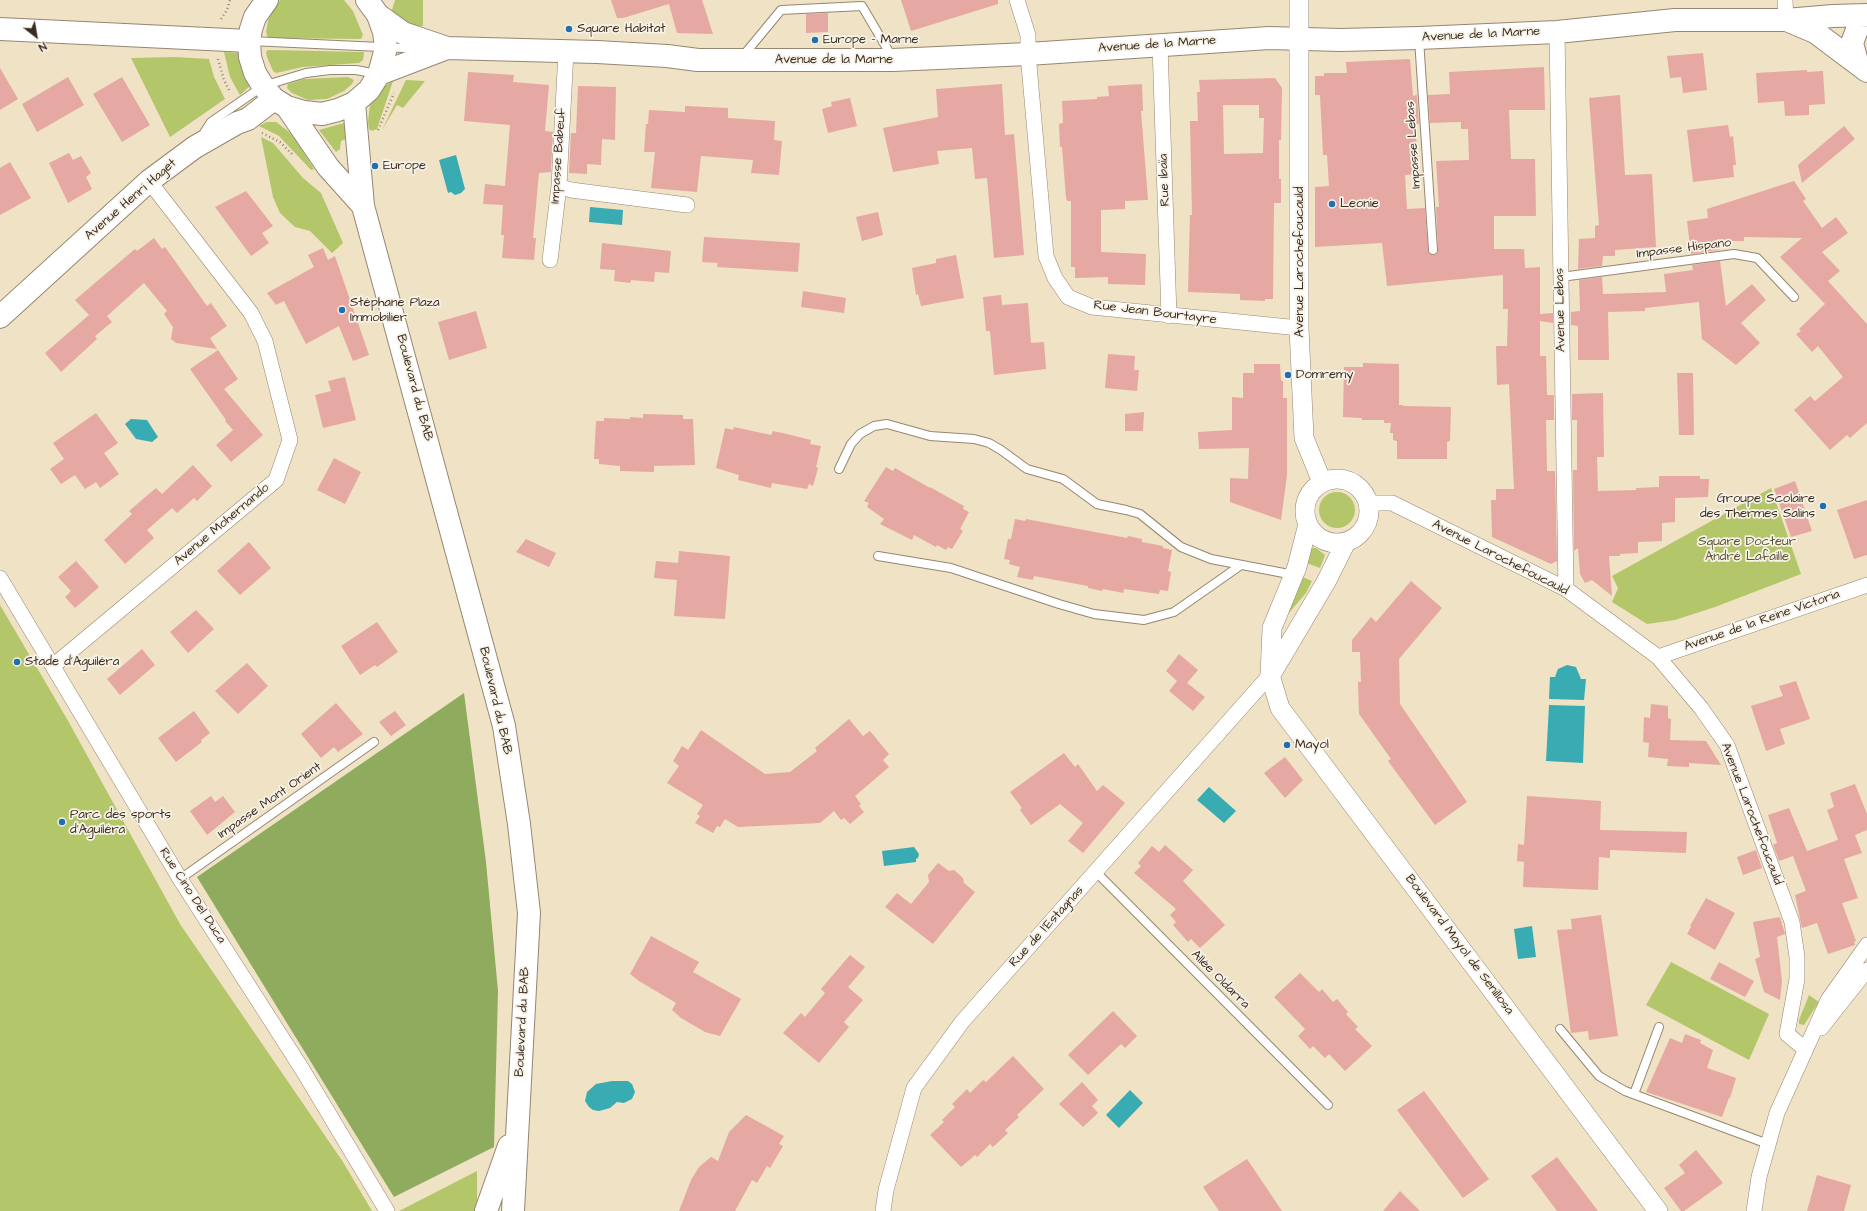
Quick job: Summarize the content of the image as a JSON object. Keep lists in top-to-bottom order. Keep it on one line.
{"streets":{"main road":["Avenue de la Marne","Avenue Henri Haget","Boulevard du BAB"],"street":["Impasse Babeuf","Rue Ibaïa","Avenue Larochefoucauld","Avenue Lebas","Rue Jean Bourtayre","Avenue Mohernando","Avenue de la Reine Victoria","Rue Cino Del Duca","Rue de l'Estagnas","Boulevard Mayol de Senillosa"],"lane":["Impasse Lebas","Impasse Hispano","Impasse Mont Orient","Allée Oldarra"]},"crossings":[["Avenue de la Marne","Impasse Lebas"],["Avenue de la Marne","Impasse Babeuf"],["Avenue de la Marne","Rue Ibaïa"],["Avenue de la Marne","Avenue Larochefoucauld"],["Avenue de la Marne","Avenue Lebas"],["Avenue de la Marne","Rue Jean Bourtayre"],["Rue Ibaïa","Rue Jean Bourtayre"],["Avenue Henri Haget","Boulevard du BAB"],["Avenue Henri Haget","Avenue Mohernando"],["Impasse Hispano","Avenue Lebas"],["Avenue Larochefoucauld","Avenue Lebas"],["Avenue Larochefoucauld","Rue Jean Bourtayre"],["Avenue Larochefoucauld","Avenue de la Reine Victoria"],["Avenue Larochefoucauld","Boulevard Mayol de Senillosa"],["Avenue Mohernando","Rue Cino Del Duca"],["Impasse Mont Orient","Rue Cino Del Duca"],["Rue de l'Estagnas","Boulevard Mayol de Senillosa"],["Rue de l'Estagnas","Allée Oldarra"]],"parks":["Square Docteur André Lafaille"],"places":["Square Habitat","Europe - Marne","Europe","Leonie","Stéphane Plaza Immobilier","Domremy","Groupe Scolaire des Thermes Salins","Stade d'Aguiléra","Mayol","Parc des sports d'Aguiléra"],"north":"bottom right"}
